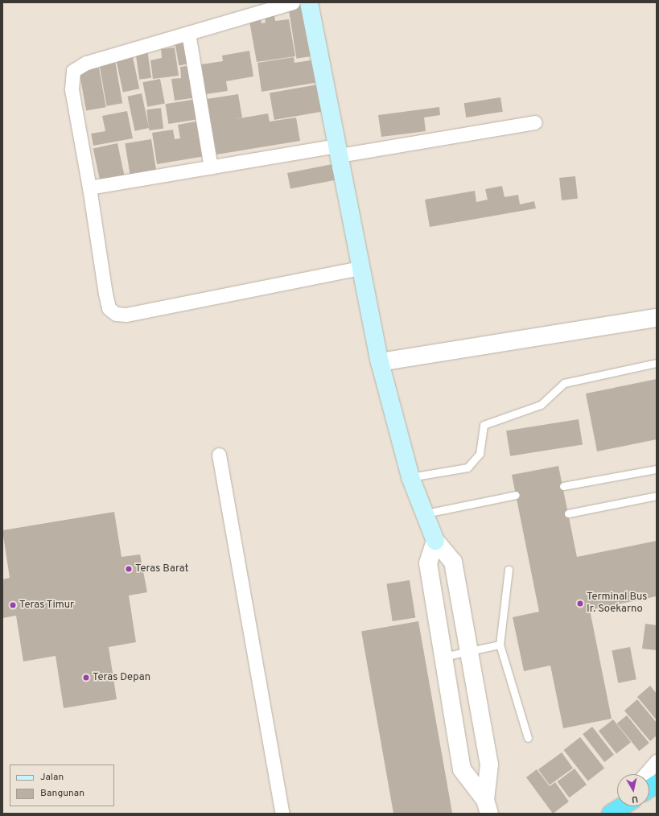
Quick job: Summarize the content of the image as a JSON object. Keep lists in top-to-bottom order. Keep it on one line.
{"places":["Teras Barat","Terminal Bus Ir. Soekarno","Teras Timur","Teras Depan"],"legend":["Jalan","Bangunan"],"north":"bottom"}
